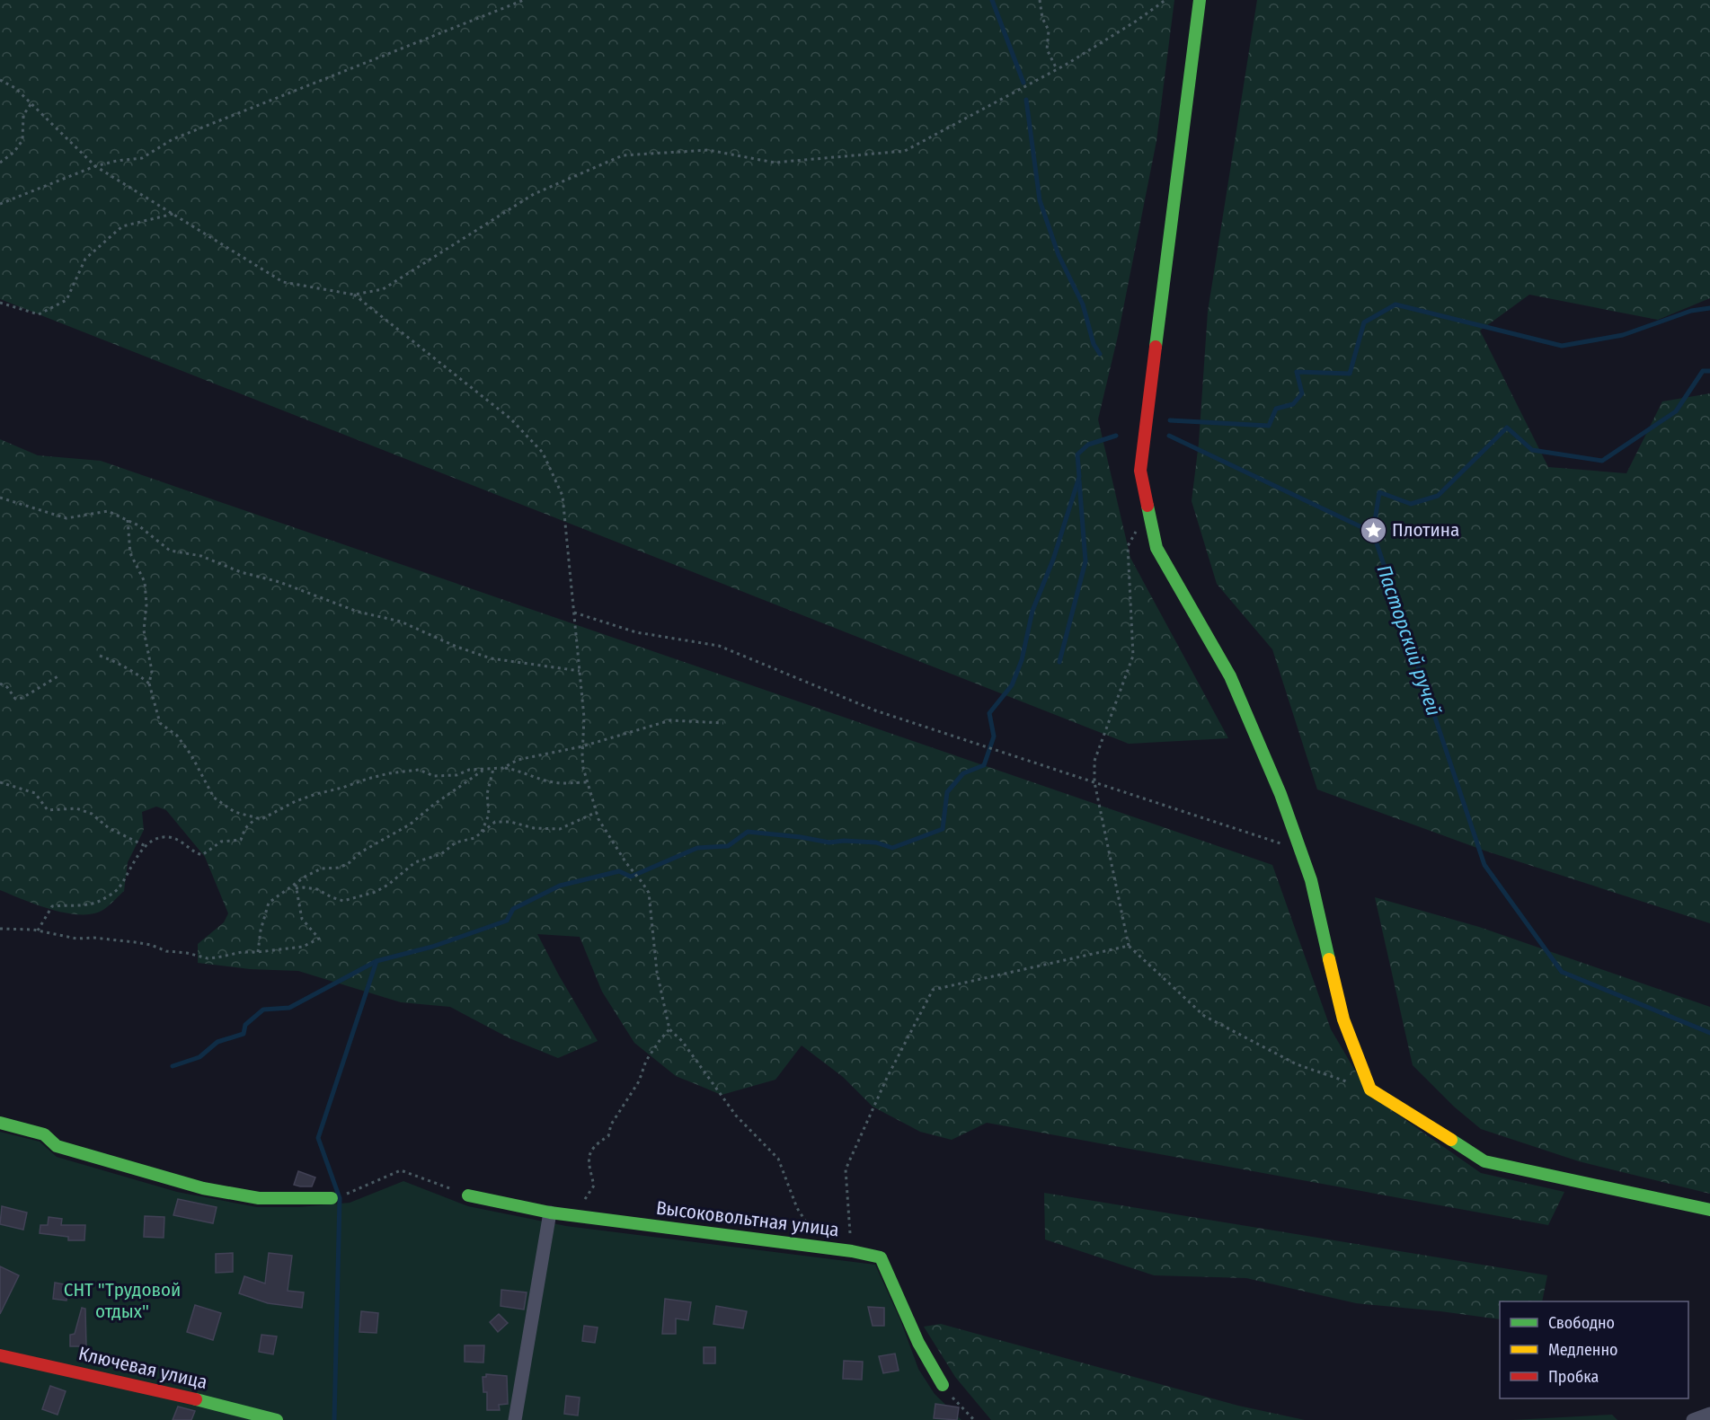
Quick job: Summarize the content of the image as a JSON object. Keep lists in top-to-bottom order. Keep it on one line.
{"streets":{"street":["Высоковольтная улица","Ключевая улица"]},"water":["Пасторский ручей"],"parks":["СНТ \"Трудовой отдых\""],"places":{"place":["Плотина"]},"legend":["Свободно","Медленно","Пробка"]}
